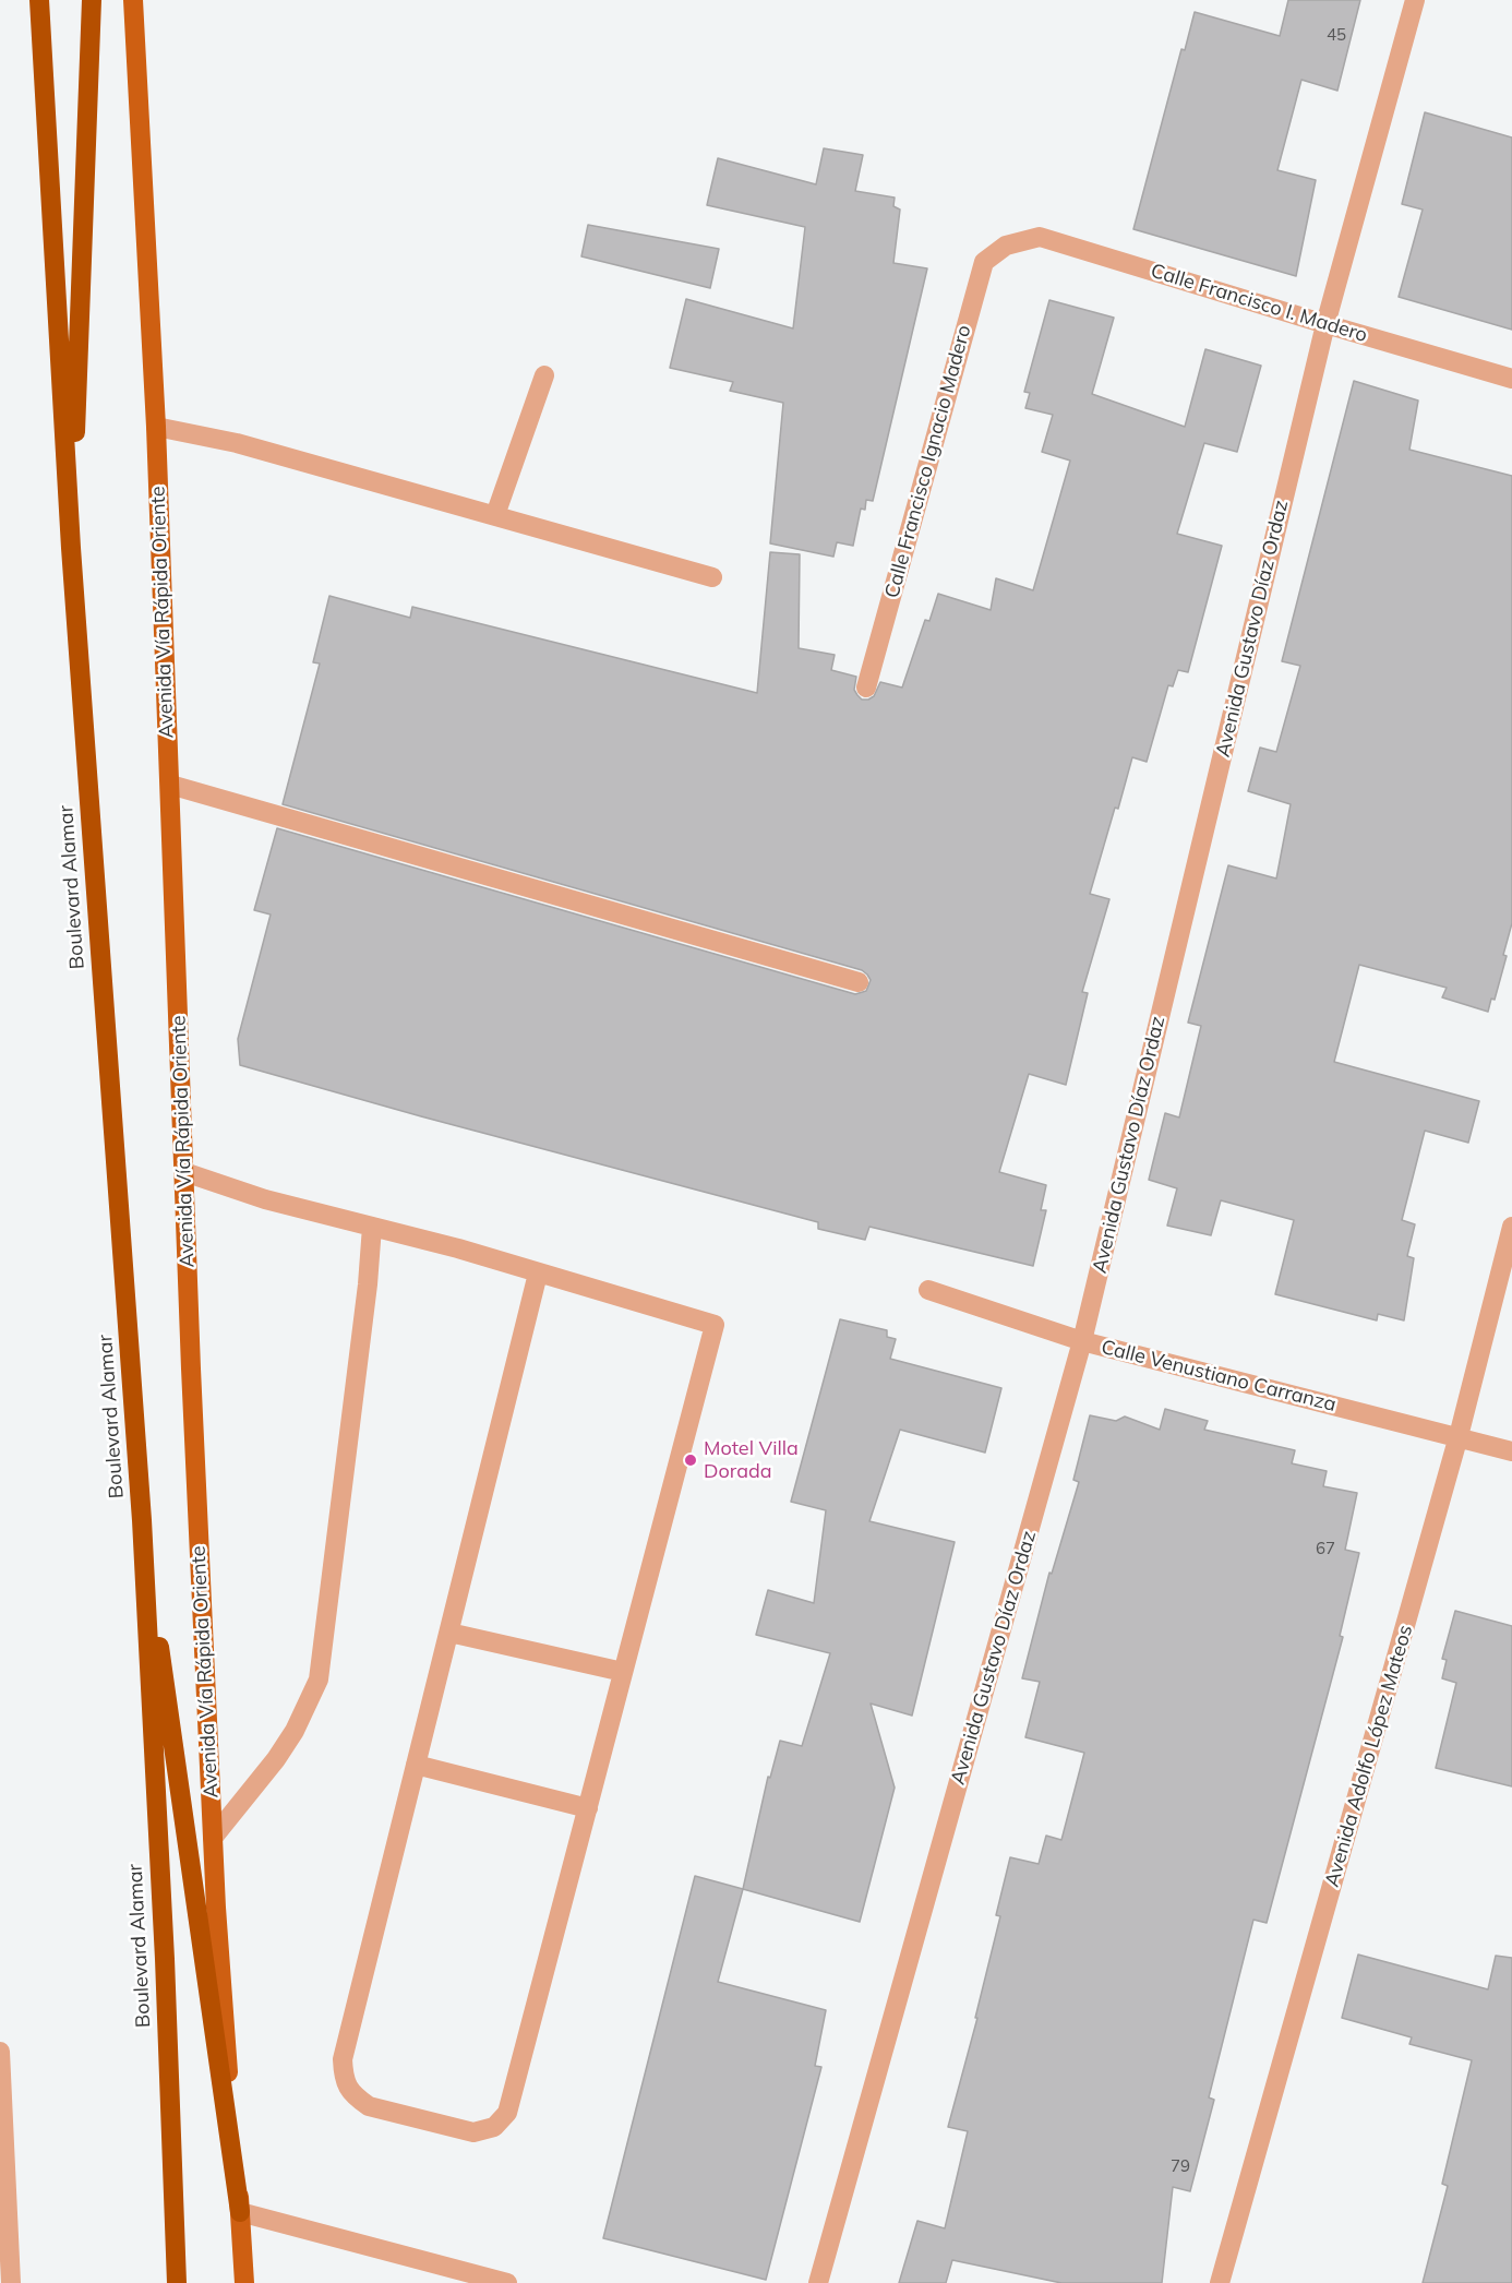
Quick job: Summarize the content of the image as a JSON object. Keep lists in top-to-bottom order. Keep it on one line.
{"streets":{"highway":["Boulevard Alamar"],"main road":["Avenida Vía Rápida Oriente"],"street":["Calle Francisco I. Madero","Calle Francisco Ignacio Madero","Avenida Gustavo Díaz Ordaz","Calle Venustiano Carranza","Avenida Adolfo López Mateos"]},"crossings":[["Calle Francisco I. Madero","Calle Francisco Ignacio Madero"],["Calle Francisco I. Madero","Avenida Gustavo Díaz Ordaz"],["Avenida Gustavo Díaz Ordaz","Calle Venustiano Carranza"],["Calle Venustiano Carranza","Avenida Adolfo López Mateos"]],"places":["Motel Villa Dorada"],"house_numbers":["45","67","79"]}
